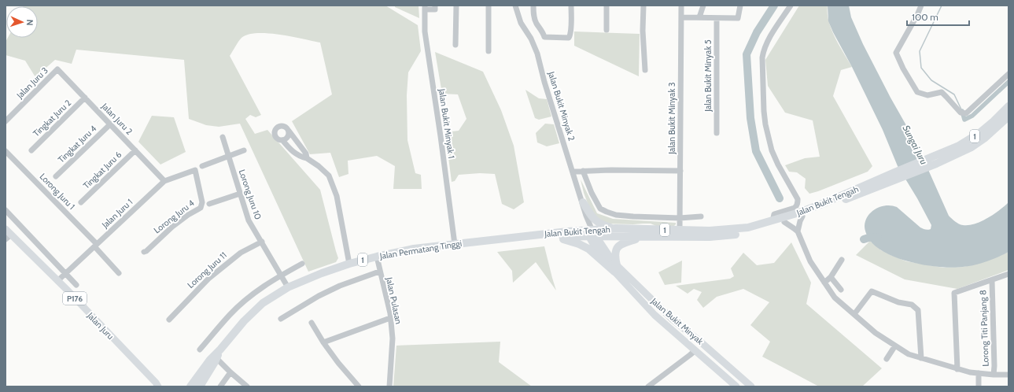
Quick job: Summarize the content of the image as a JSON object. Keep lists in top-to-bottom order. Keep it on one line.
{"streets":{"highway":["1","Jalan Bukit Tengah","Jalan Permatang Tinggi"],"main road":["P176","Jalan Bukit Minyak","Jalan Juru"],"street":["Jalan Bukit Minyak 5","Jalan Juru 3","Jalan Bukit Minyak 2","Tingkat Juru 2","Jalan Bukit Minyak 3","Jalan Juru 2","Jalan Bukit Minyak 1","Tingkat Juru 4","Tingkat Juru 6","Lorong Juru 1","Lorong Juru 10","Jalan Juru 1","Lorong Juru 4","Lorong Juru 11","Jalan Pulasan","Lorong Titi Panjang 8"]},"crossings":[["Jalan Juru 3","Jalan Juru 2"],["Jalan Bukit Minyak 2","Jalan Bukit Tengah"],["Jalan Bukit Minyak 2","Jalan Bukit Minyak"],["Tingkat Juru 2","Jalan Juru 2"],["Jalan Bukit Minyak 3","Jalan Bukit Tengah"],["Jalan Juru 2","Tingkat Juru 4"],["Jalan Juru 2","Tingkat Juru 6"],["Jalan Juru 2","Jalan Juru 1"],["Jalan Bukit Minyak 1","Jalan Permatang Tinggi"],["Lorong Juru 1","Jalan Juru 1"],["Lorong Juru 10","Jalan Permatang Tinggi"],["Lorong Juru 10","Lorong Juru 11"],["Jalan Bukit Tengah","Jalan Permatang Tinggi"],["Jalan Bukit Tengah","Jalan Bukit Minyak"],["Jalan Juru 1","Lorong Juru 4"],["Jalan Juru 1","Jalan Juru"],["Jalan Permatang Tinggi","Jalan Pulasan"]],"water":["Sungai Juru"],"scale_bar":"100 m","north":"right"}
